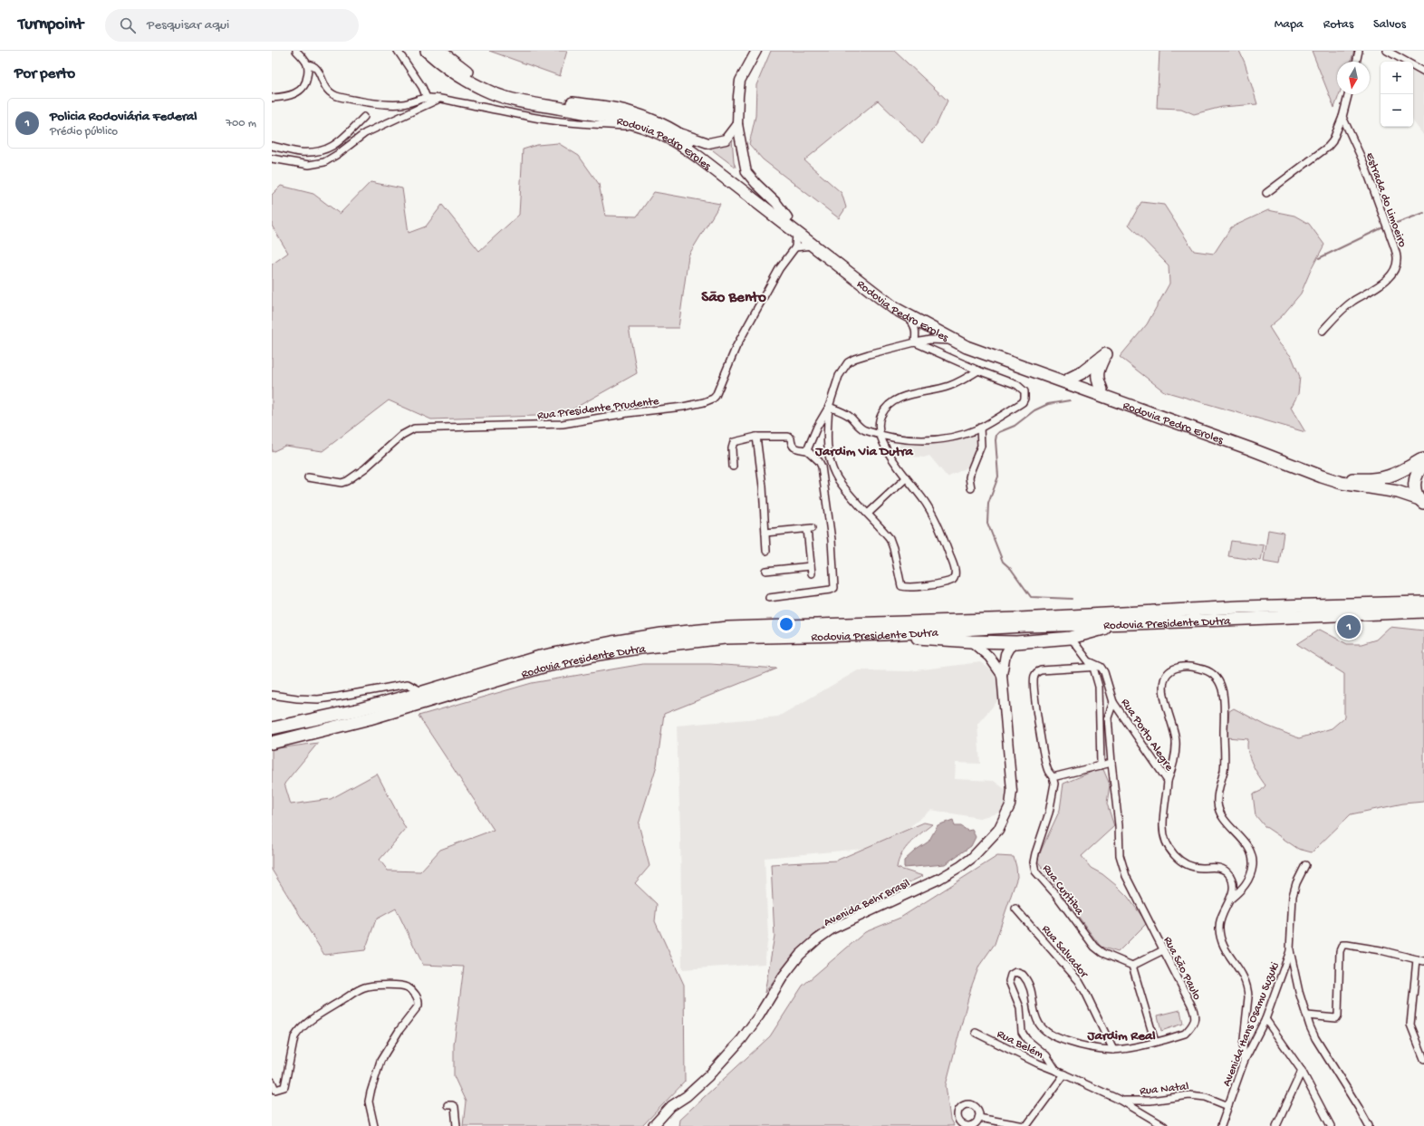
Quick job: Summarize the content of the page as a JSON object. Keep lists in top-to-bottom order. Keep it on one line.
{"streets":{"highway":["Rodovia Pedro Eroles","Rodovia Presidente Dutra"],"street":["Estrada do Limoeiro","Rua Presidente Prudente","Rua Porto Alegre","Rua Curitiba","Avenida Behr Brasil","Rua Salvador","Rua São Paulo","Avenida Hans Osamu Suzuki","Rua Belém","Rua Natal"]},"crossings":[["Rua Porto Alegre","Rua São Paulo"],["Rua Porto Alegre","Avenida Hans Osamu Suzuki"],["Rua Salvador","Rua São Paulo"],["Rua São Paulo","Rua Belém"],["Avenida Hans Osamu Suzuki","Rua Natal"]],"districts":["São Bento","Jardim Via Dutra","Jardim Real"],"north":"bottom","page":{"header":"Turnpoint","search":"Pesquisar aqui","nav":["Mapa","Rotas","Salvos"],"heading":"Por perto","map_buttons":["+","−"],"list":[{"mark":"1","name":"Policia Rodoviária Federal","note":"Prédio público","value":"700 m"}],"pins":"1"}}
